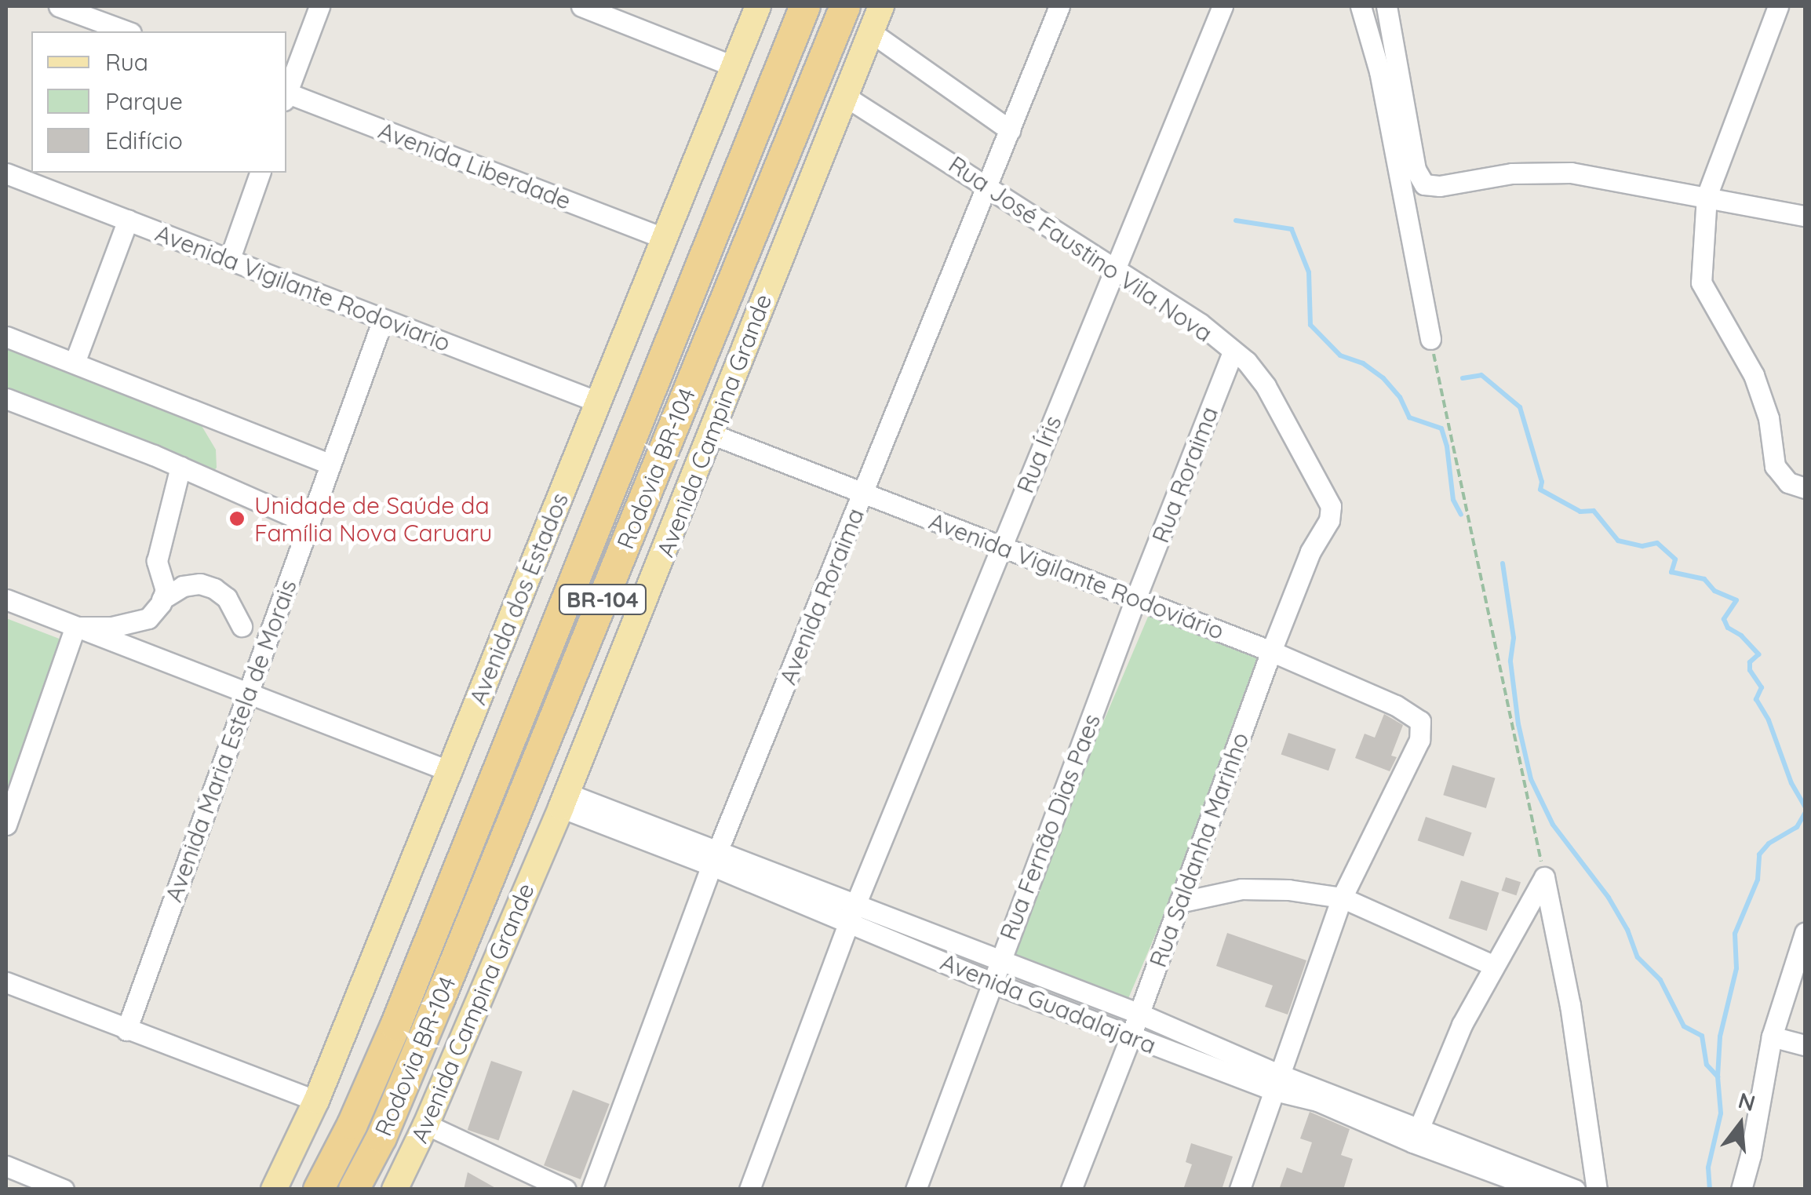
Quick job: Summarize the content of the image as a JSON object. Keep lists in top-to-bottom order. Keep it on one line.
{"streets":{"highway":["Rodovia BR-104","BR-104"],"main road":["Avenida Campina Grande","Avenida dos Estados"],"street":["Avenida Liberdade","Rua José Faustino Vila Nova","Avenida Vigilante Rodoviario","Rua Íris","Rua Roraima","Avenida Vigilante Rodoviário","Avenida Roraima","Avenida Maria Estela de Morais","Rua Fernão Dias Paes","Rua Saldanha Marinho","Avenida Guadalajara"]},"crossings":[["Avenida Liberdade","Avenida dos Estados"],["Rua José Faustino Vila Nova","Avenida Campina Grande"],["Rua José Faustino Vila Nova","Rua Íris"],["Rua José Faustino Vila Nova","Rua Roraima"],["Rua José Faustino Vila Nova","Avenida Roraima"],["Rua José Faustino Vila Nova","Rua Saldanha Marinho"],["Avenida Vigilante Rodoviario","Avenida dos Estados"],["Avenida Vigilante Rodoviario","Avenida Maria Estela de Morais"],["Avenida Campina Grande","Avenida Vigilante Rodoviário"],["Avenida Campina Grande","Avenida Guadalajara"],["Rua Íris","Avenida Vigilante Rodoviário"],["Rua Íris","Avenida Guadalajara"],["Rua Roraima","Avenida Vigilante Rodoviário"],["Rua Roraima","Rua Fernão Dias Paes"],["Avenida Vigilante Rodoviário","Avenida Roraima"],["Avenida Vigilante Rodoviário","Rua Fernão Dias Paes"],["Avenida Vigilante Rodoviário","Rua Saldanha Marinho"],["Avenida Roraima","Avenida Guadalajara"],["Rua Fernão Dias Paes","Avenida Guadalajara"],["Rua Saldanha Marinho","Avenida Guadalajara"]],"places":["Unidade de Saúde da Família Nova Caruaru"],"legend":["Rua","Parque","Edifício"],"north":"top"}
